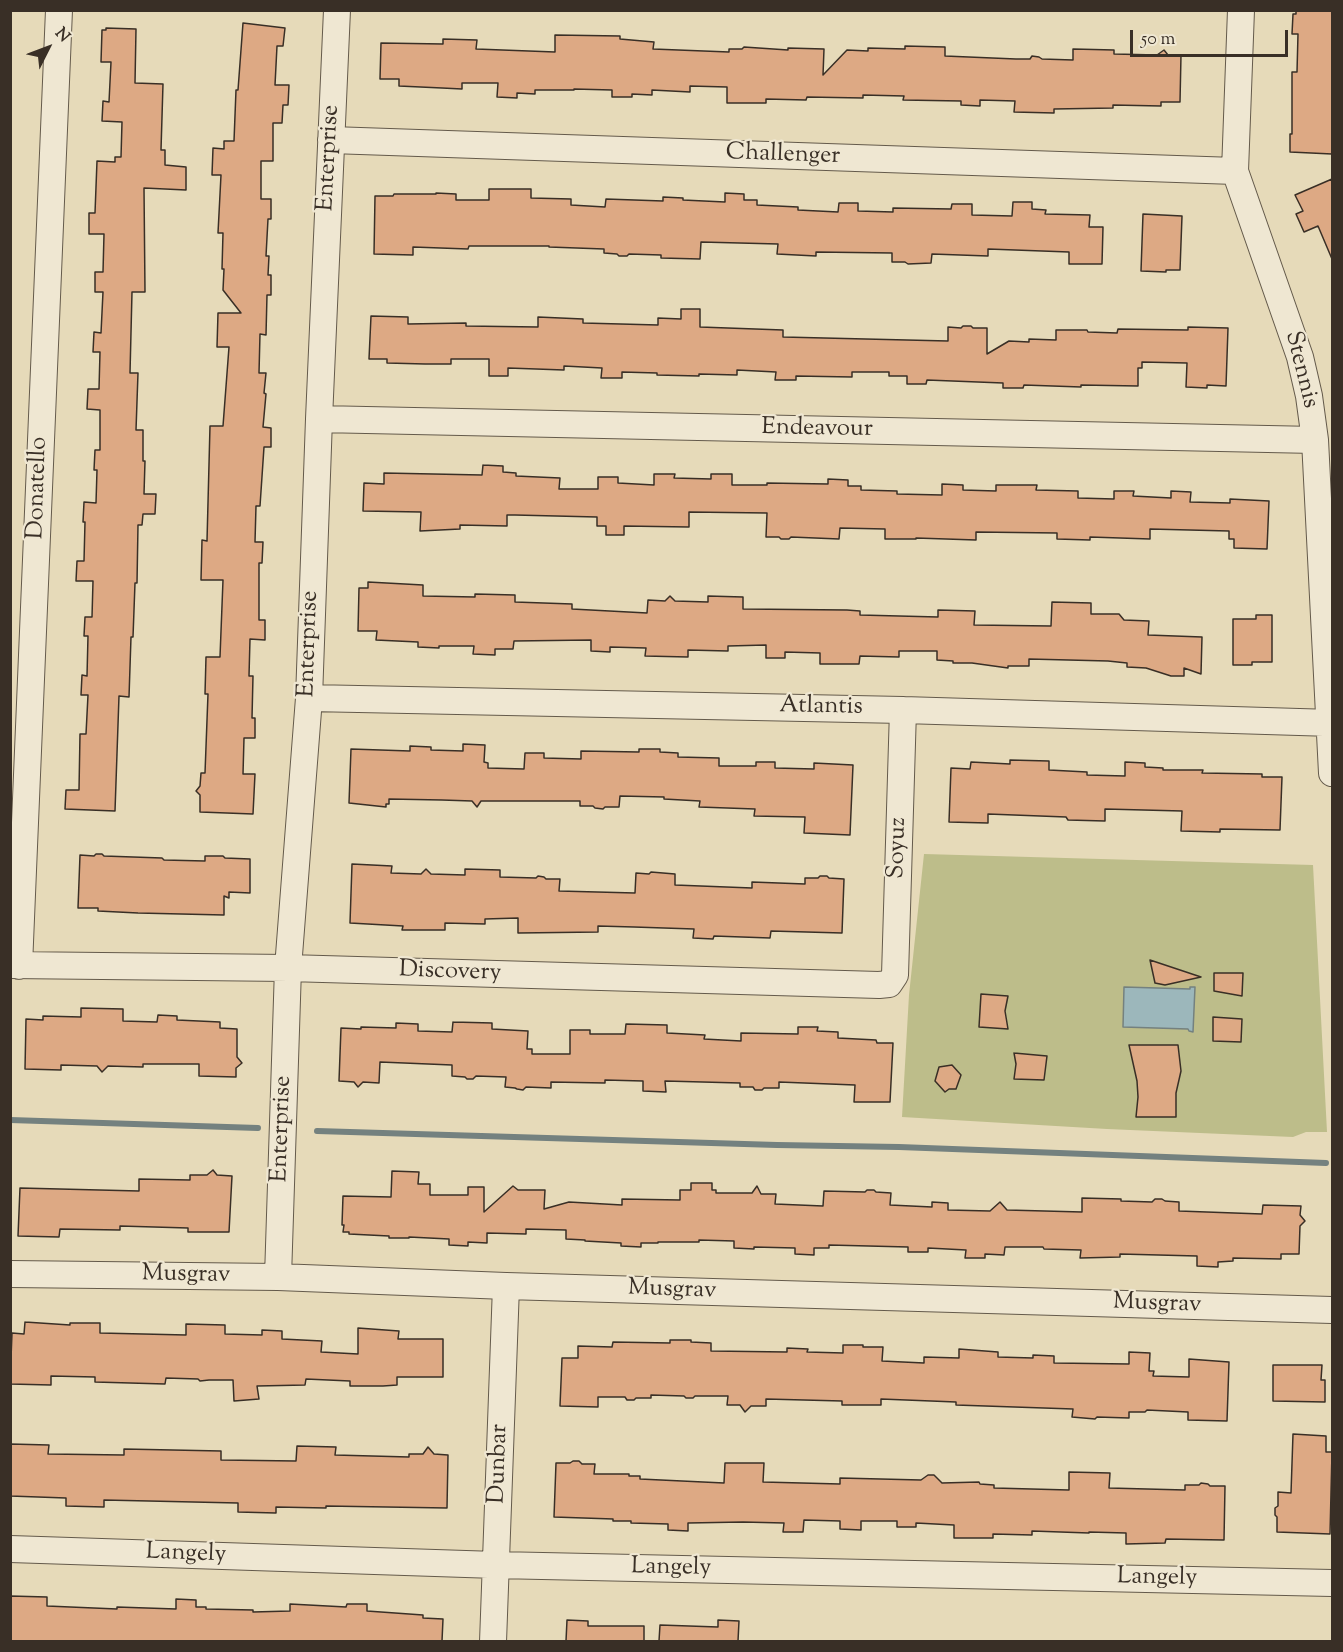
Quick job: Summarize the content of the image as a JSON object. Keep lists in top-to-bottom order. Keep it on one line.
{"streets":{"street":["Challenger","Enterprise","Stennis","Endeavour","Donatello","Atlantis","Soyuz","Discovery","Musgrav","Dunbar","Langely"]},"crossings":[["Challenger","Enterprise"],["Challenger","Stennis"],["Enterprise","Endeavour"],["Enterprise","Atlantis"],["Enterprise","Discovery"],["Enterprise","Musgrav"],["Stennis","Endeavour"],["Stennis","Atlantis"],["Donatello","Discovery"],["Atlantis","Soyuz"],["Soyuz","Discovery"],["Musgrav","Dunbar"],["Dunbar","Langely"]],"scale_bar":"50 m","north":"top right"}
